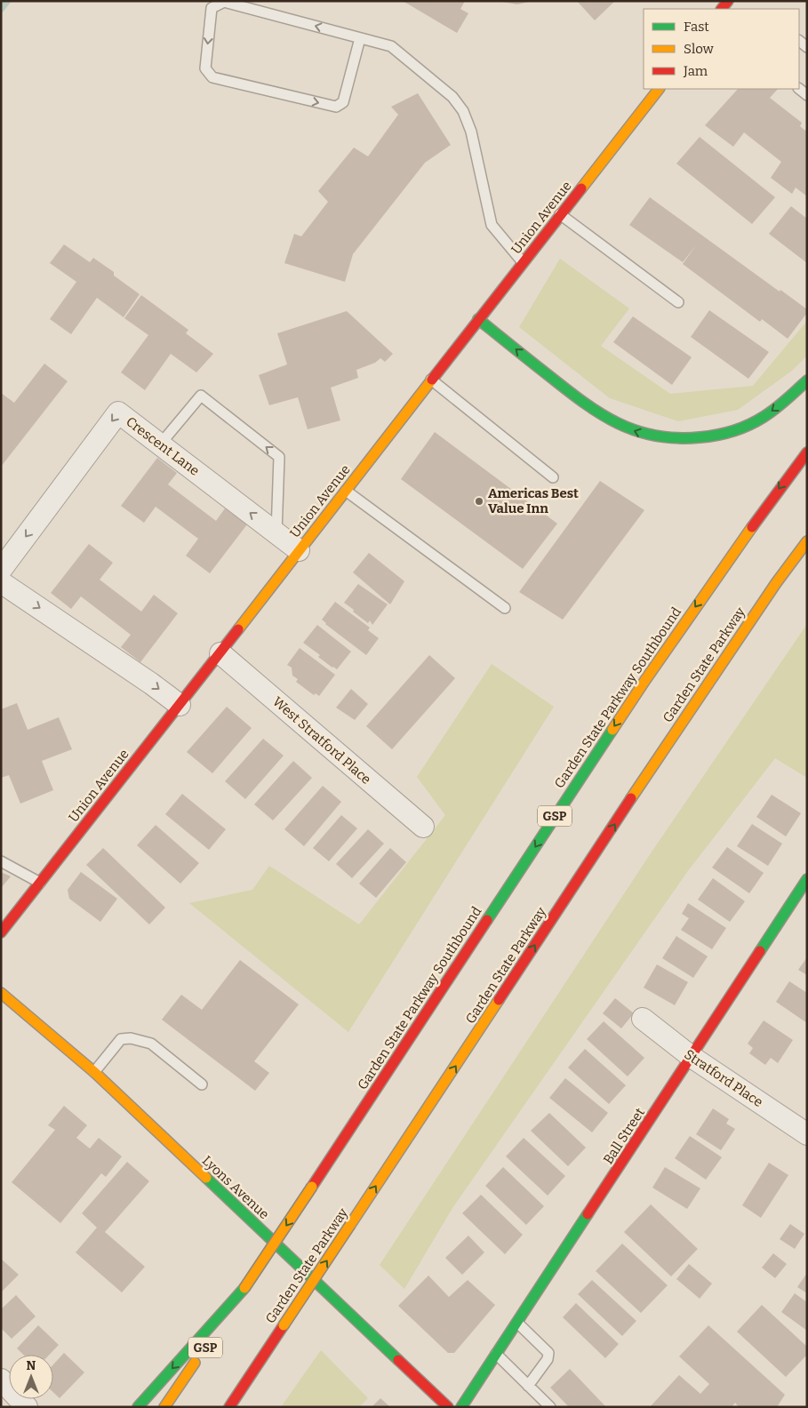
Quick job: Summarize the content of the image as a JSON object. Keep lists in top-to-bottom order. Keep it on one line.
{"streets":{"main road":["Union Avenue","Garden State Parkway","Garden State Parkway Southbound","GSP","Ball Street","Lyons Avenue"],"street":["Crescent Lane","West Stratford Place","Stratford Place"]},"crossings":[["Union Avenue","Crescent Lane"],["Union Avenue","West Stratford Place"],["Garden State Parkway Southbound","GSP"],["Stratford Place","Ball Street"]],"one_way":["Garden State Parkway","Garden State Parkway Southbound"],"places":["Americas Best Value Inn"],"legend":["Fast","Slow","Jam"],"north":"top"}
